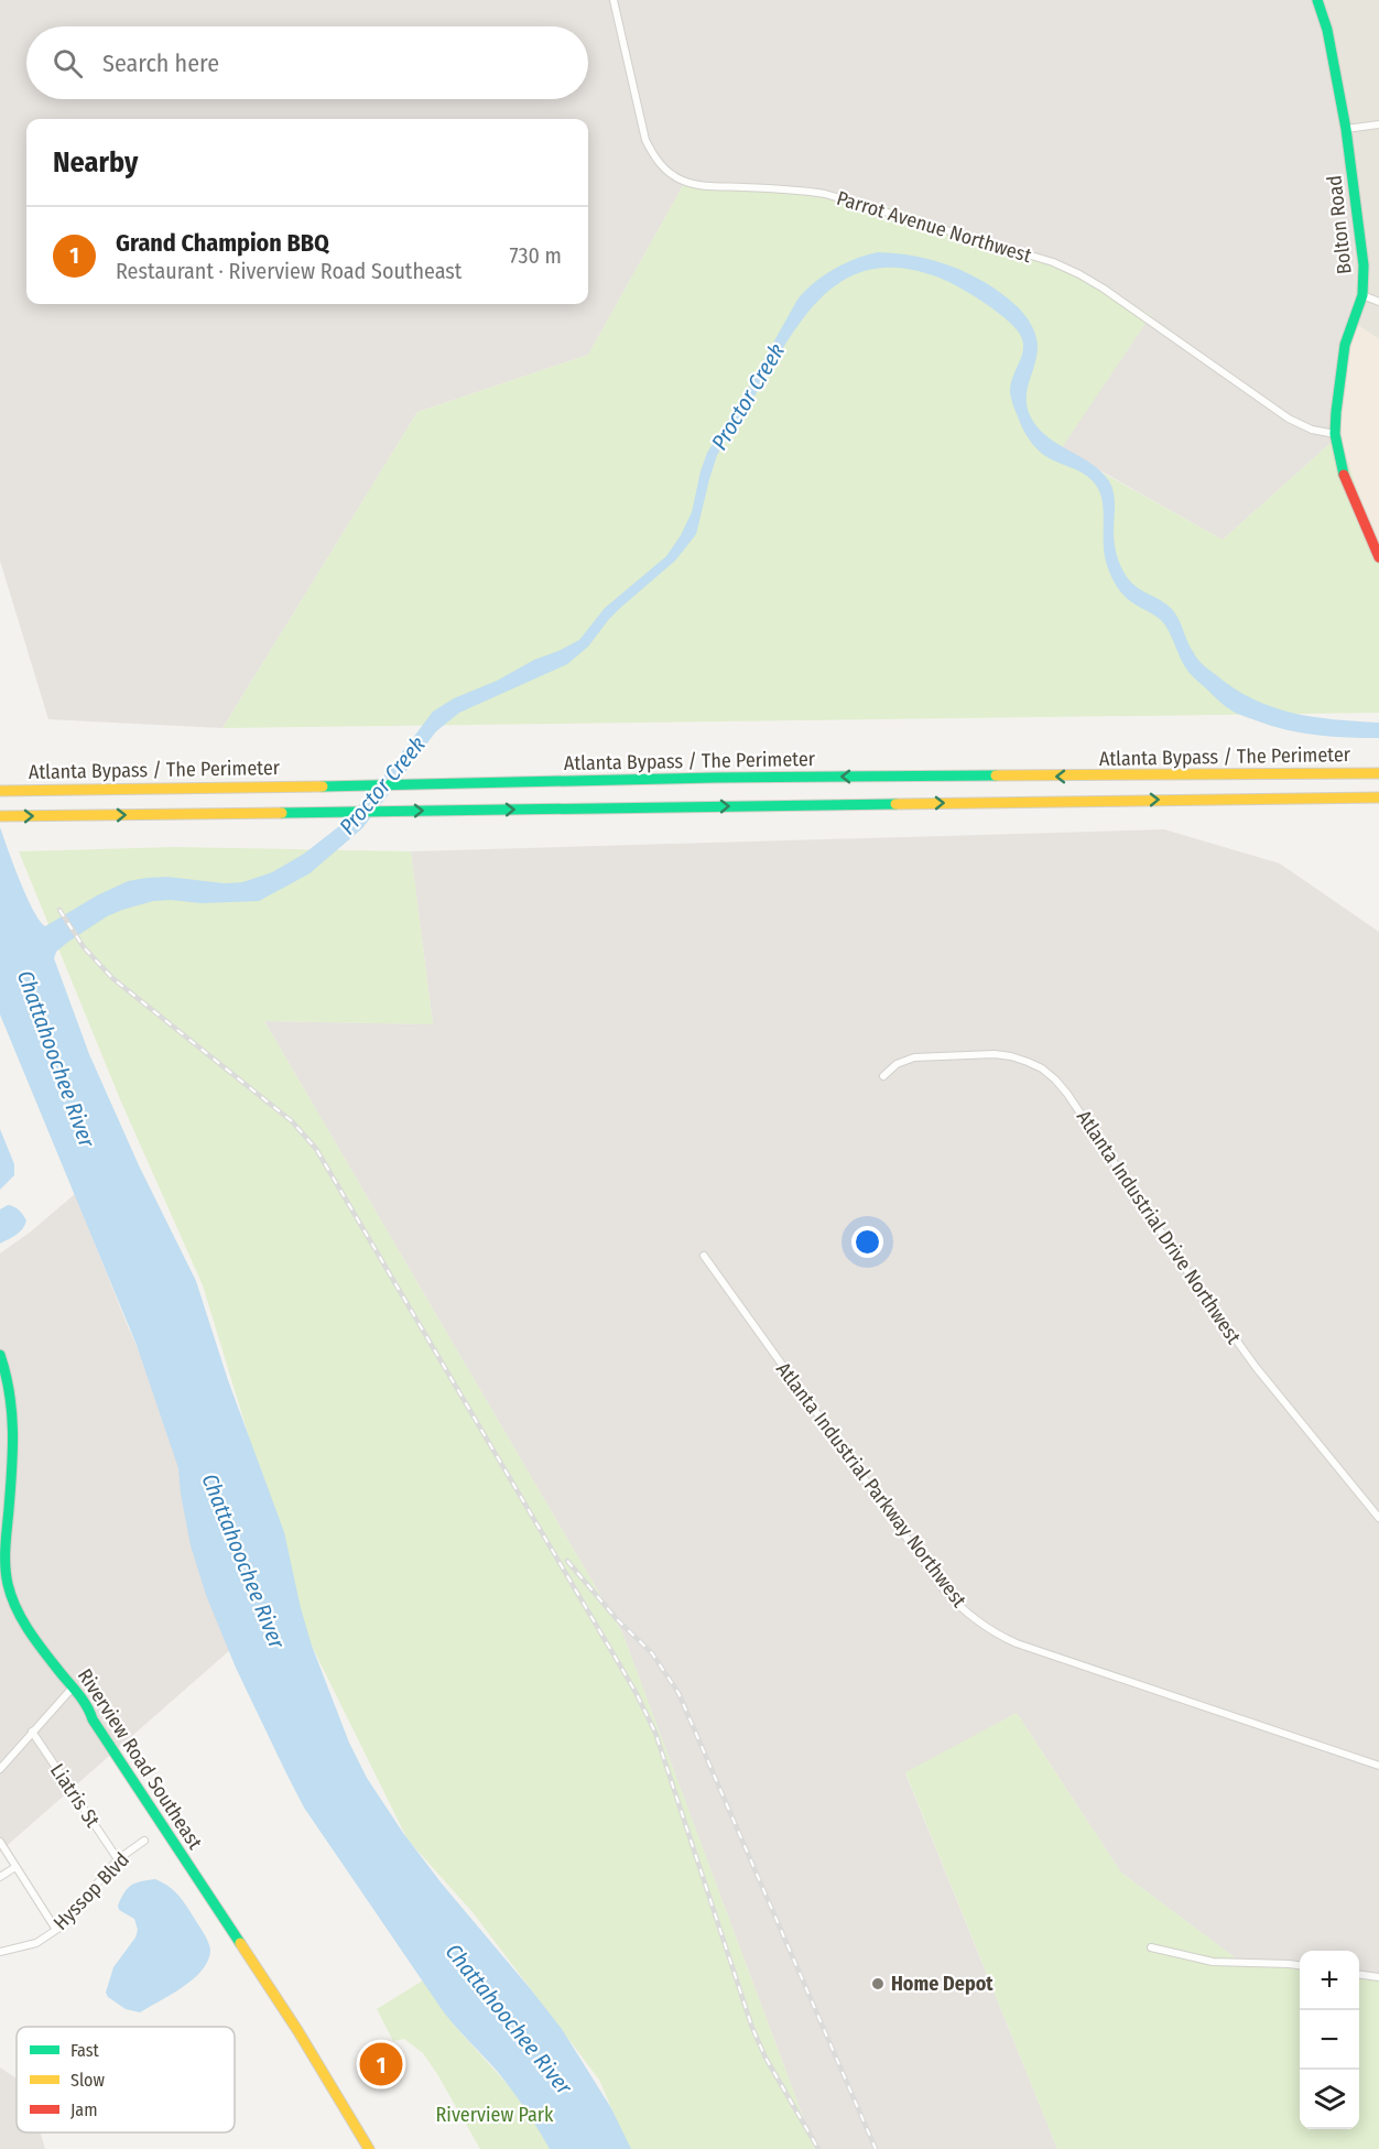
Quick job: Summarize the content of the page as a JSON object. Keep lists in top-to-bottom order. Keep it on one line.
{"streets":{"main road":["Bolton Road","Atlanta Bypass / The Perimeter","Riverview Road Southeast"],"street":["Parrot Avenue Northwest","Atlanta Industrial Drive Northwest","Atlanta Industrial Parkway Northwest","Liatris St","Hyssop Blvd"]},"crossings":[["Bolton Road","Parrot Avenue Northwest"],["Liatris St","Hyssop Blvd"]],"water":["Proctor Creek","Chattahoochee River"],"parks":["Riverview Park"],"places":["Home Depot"],"legend":["Fast","Slow","Jam"],"page":{"search":"Search here","heading":"Nearby","list":[{"mark":"1","name":"Grand Champion BBQ","note":"Restaurant · Riverview Road Southeast","value":"730 m"}],"map_buttons":["+","−"],"pins":"1"}}
